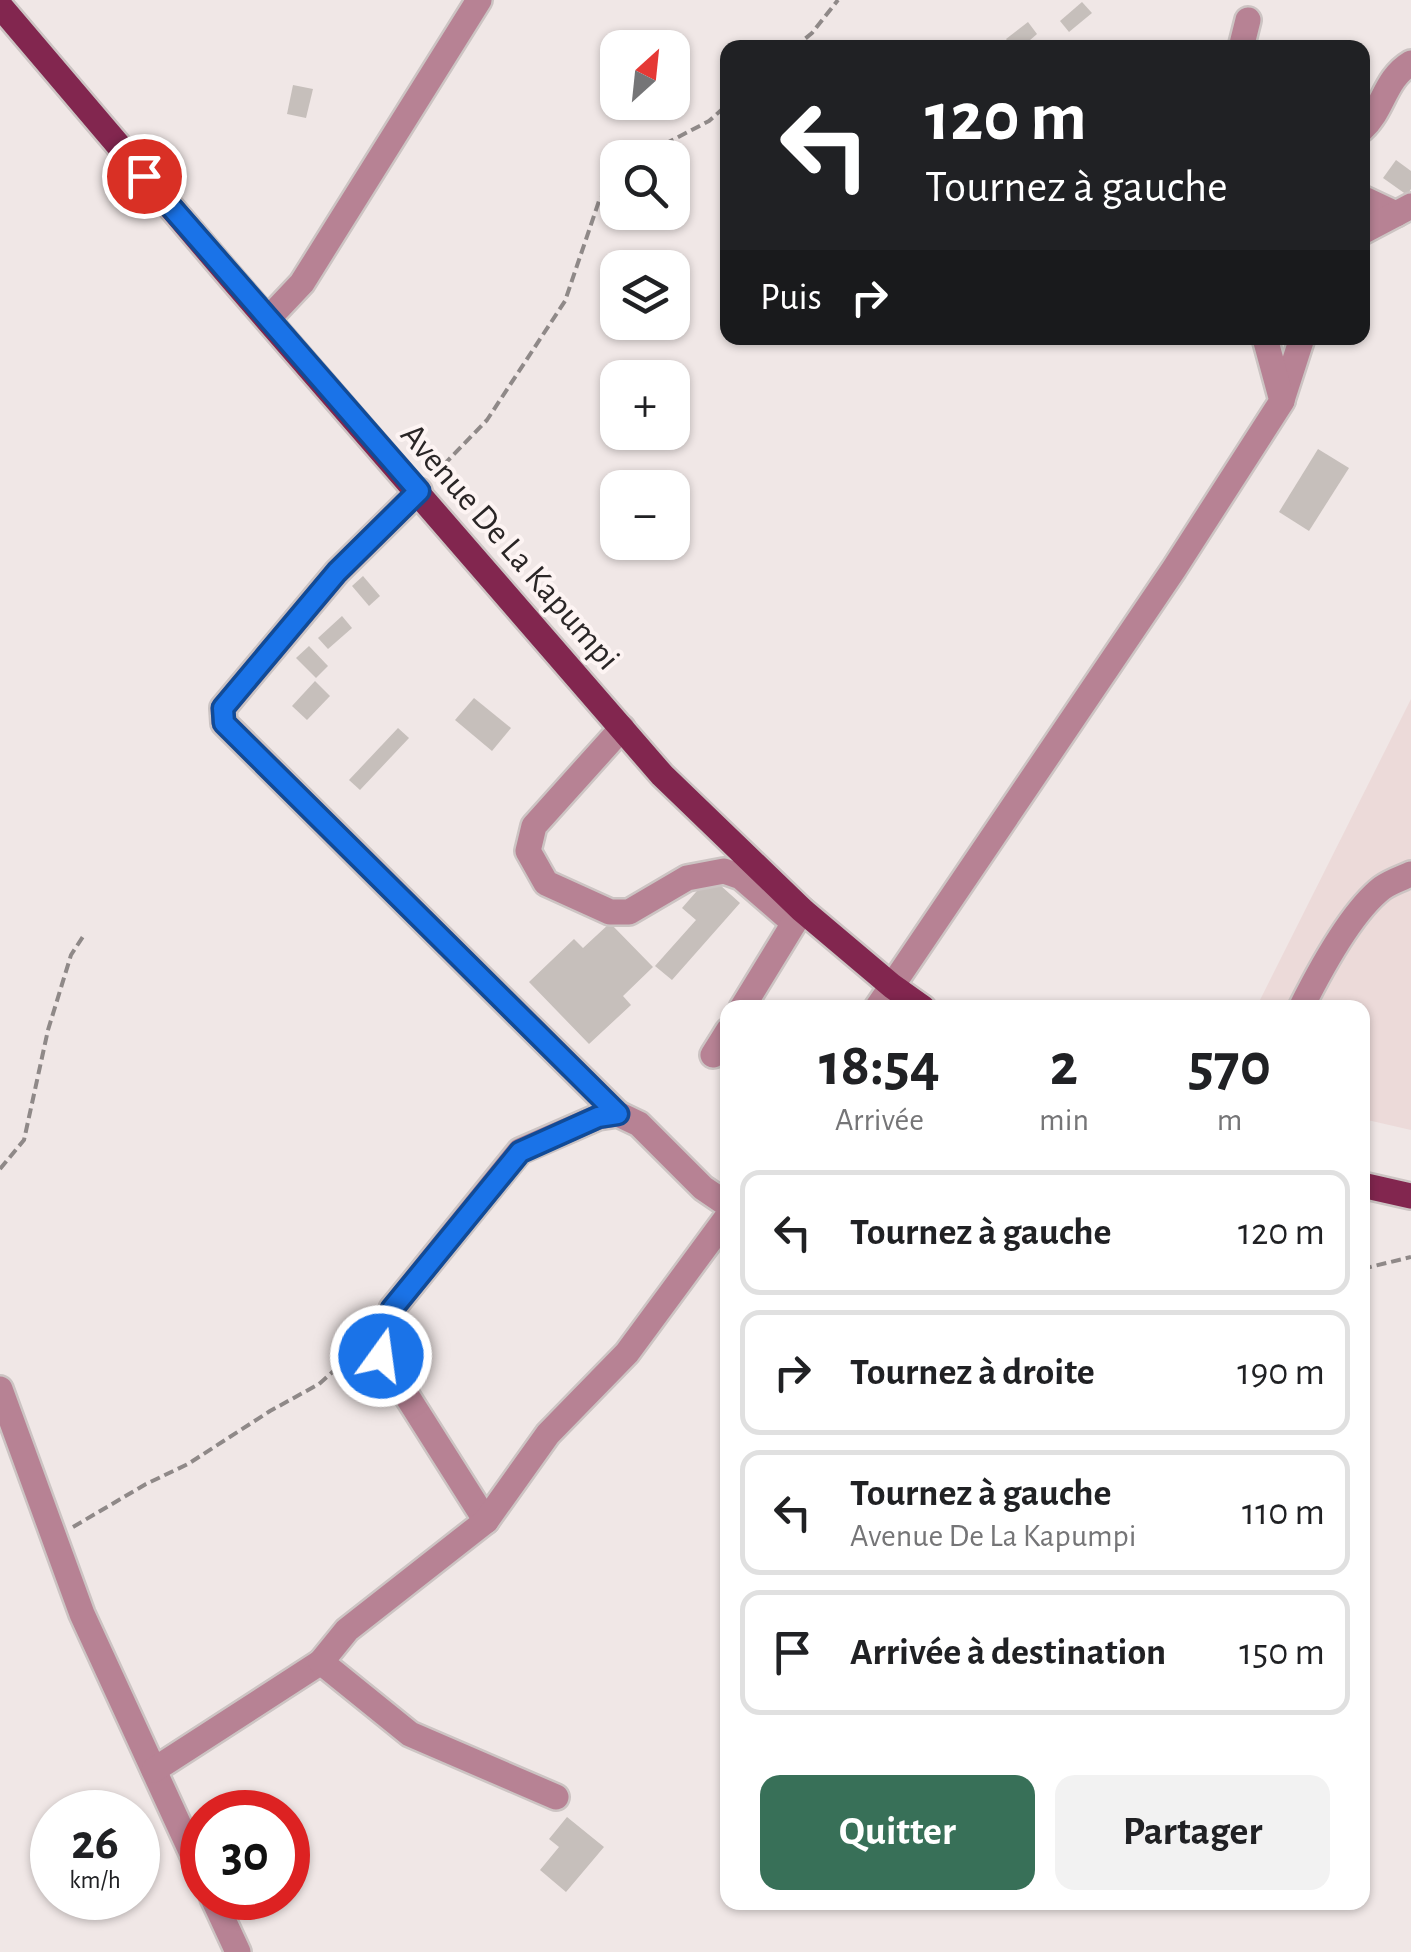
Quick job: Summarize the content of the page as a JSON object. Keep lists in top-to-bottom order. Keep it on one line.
{"streets":{"main road":["Avenue De La Kapumpi"]},"north":"top right","page":{"map_buttons":["+","−"],"turn":["120 m","Tournez à gauche"],"then":"Puis","eta":["18:54","Arrivée","2","min","570","m"],"list":[{"name":"Tournez à gauche","value":"120 m"},{"name":"Tournez à droite","value":"190 m"},{"name":"Tournez à gauche","note":"Avenue De La Kapumpi","value":"110 m"},{"name":"Arrivée à destination","value":"150 m"}],"buttons":["Quitter","Partager"],"speed":"26 km/h","limit":"30"}}
